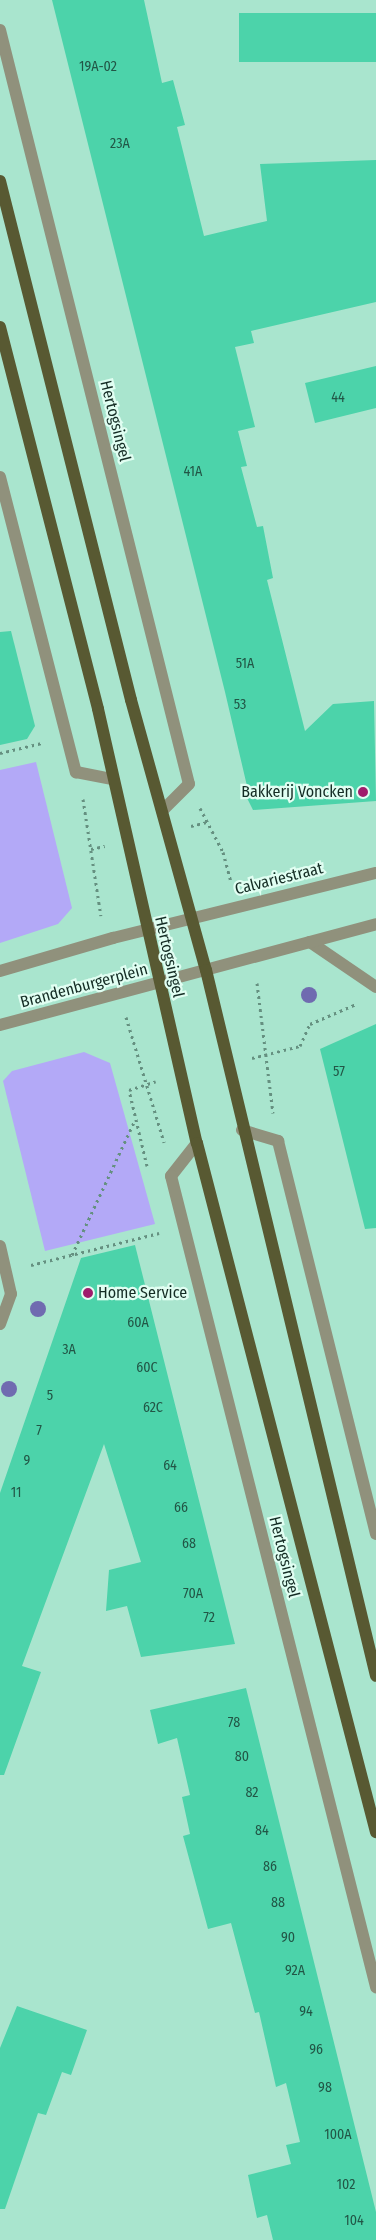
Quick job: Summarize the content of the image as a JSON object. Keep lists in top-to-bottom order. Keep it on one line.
{"streets":{"main road":["Hertogsingel"],"street":["Calvariestraat","Brandenburgerplein"]},"crossings":[["Hertogsingel","Calvariestraat"],["Hertogsingel","Brandenburgerplein"]],"places":["Bakkerij Voncken","Home Service"],"house_numbers":["19A-02","23A","44","41A","51A","53","57","60A","3A","60C","5","62C","7","9","64","11","66","68","70A","72","78","80","82","84","86","88","90","92A","94","96","98","100A","102","104"]}
